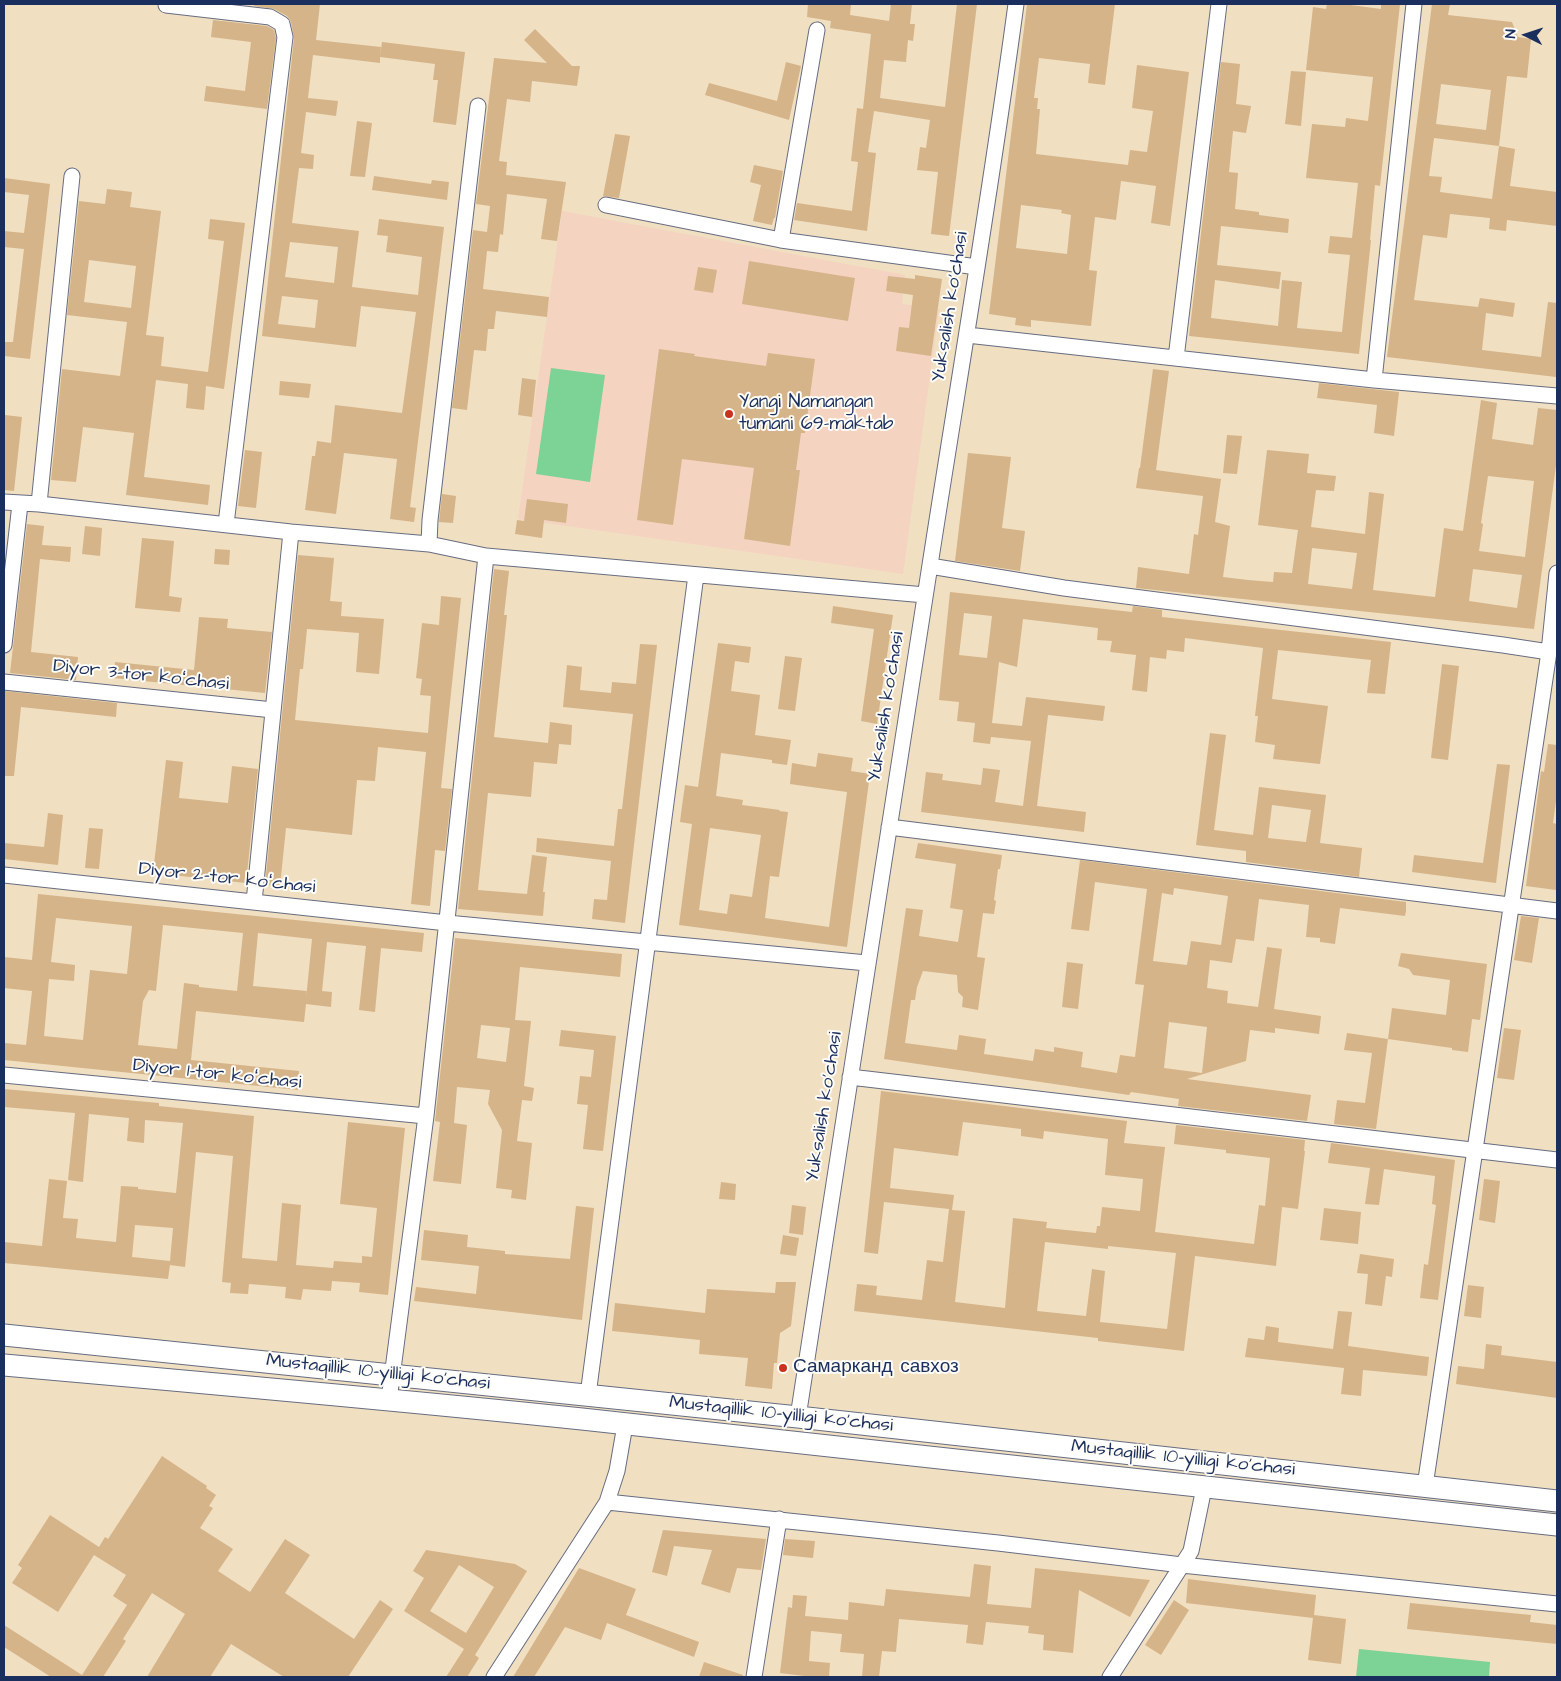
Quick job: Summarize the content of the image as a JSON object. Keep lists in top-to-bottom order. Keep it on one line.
{"streets":{"main road":["Mustaqillik 10-yilligi ko'chasi"],"street":["Yuksalish ko'chasi","Diyor 3-tor koʻchasi","Diyor 2-tor koʻchasi","Diyor 1-tor koʻchasi"]},"crossings":[["Yuksalish ko'chasi","Diyor 2-tor koʻchasi"],["Yuksalish ko'chasi","Mustaqillik 10-yilligi ko'chasi"]],"places":["Yangi Namangan tumani 69-maktab","Самарканд савхоз"],"north":"left"}
